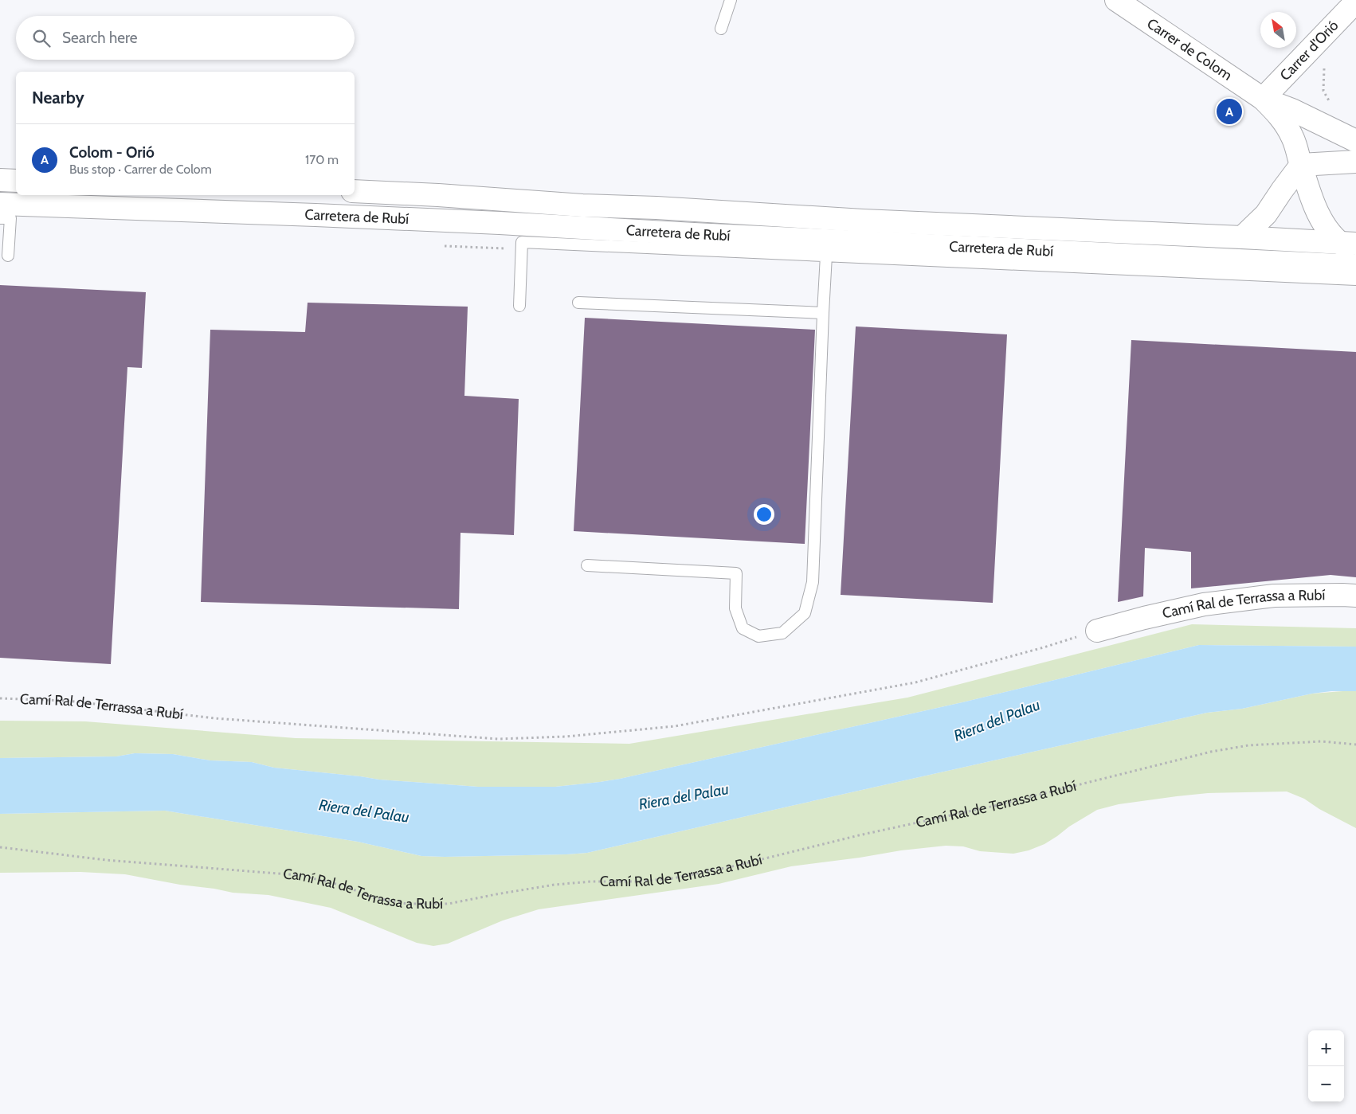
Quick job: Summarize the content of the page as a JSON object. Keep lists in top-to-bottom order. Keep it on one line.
{"streets":{"main road":["Carrer de Colom","Carrer d'Orió","Carretera de Rubí","Camí Ral de Terrassa a Rubí"]},"crossings":[["Carrer de Colom","Carrer d'Orió"]],"water":["Riera del Palau"],"north":"top left","page":{"search":"Search here","heading":"Nearby","pins":"A","list":[{"mark":"A","name":"Colom - Orió","note":"Bus stop · Carrer de Colom","value":"170 m"}],"map_buttons":["+","−"]}}
